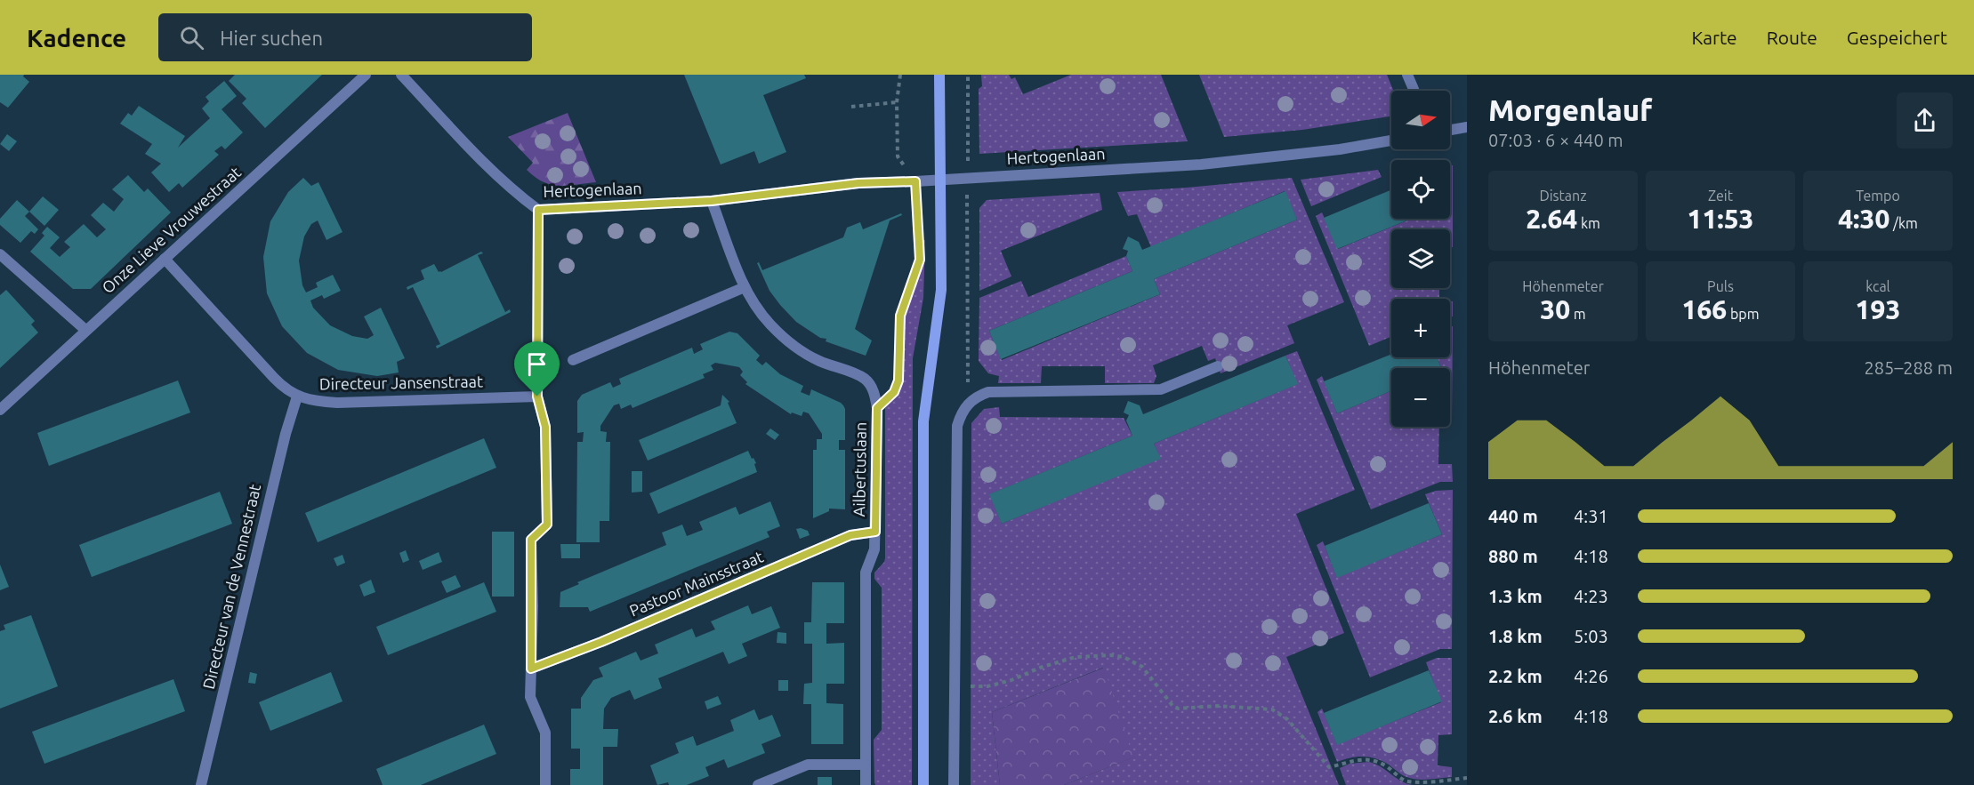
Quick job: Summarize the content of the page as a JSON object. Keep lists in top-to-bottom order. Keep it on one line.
{"streets":{"street":["Hertogenlaan","Onze Lieve Vrouwestraat","Directeur Jansenstraat","Ailbertuslaan","Pastoor Mainsstraat","Directeur van de Vennestraat"]},"crossings":[["Hertogenlaan","Ailbertuslaan"],["Onze Lieve Vrouwestraat","Directeur Jansenstraat"],["Directeur Jansenstraat","Directeur van de Vennestraat"],["Ailbertuslaan","Pastoor Mainsstraat"]],"north":"right","page":{"header":"Kadence","search":"Hier suchen","nav":["Karte","Route","Gespeichert"],"heading":["Morgenlauf","07:03 · 6 × 440 m"],"map_buttons":["+","−"],"stats":[["Distanz","2.64 km"],["Zeit","11:53"],["Tempo","4:30 /km"],["Höhenmeter","30 m"],["Puls","166 bpm"],["kcal","193"]],"chart":["Höhenmeter","285–288 m"],"list":[{"name":"440 m","note":"4:31"},{"name":"880 m","note":"4:18"},{"name":"1.3 km","note":"4:23"},{"name":"1.8 km","note":"5:03"},{"name":"2.2 km","note":"4:26"},{"name":"2.6 km","note":"4:18"}]}}
